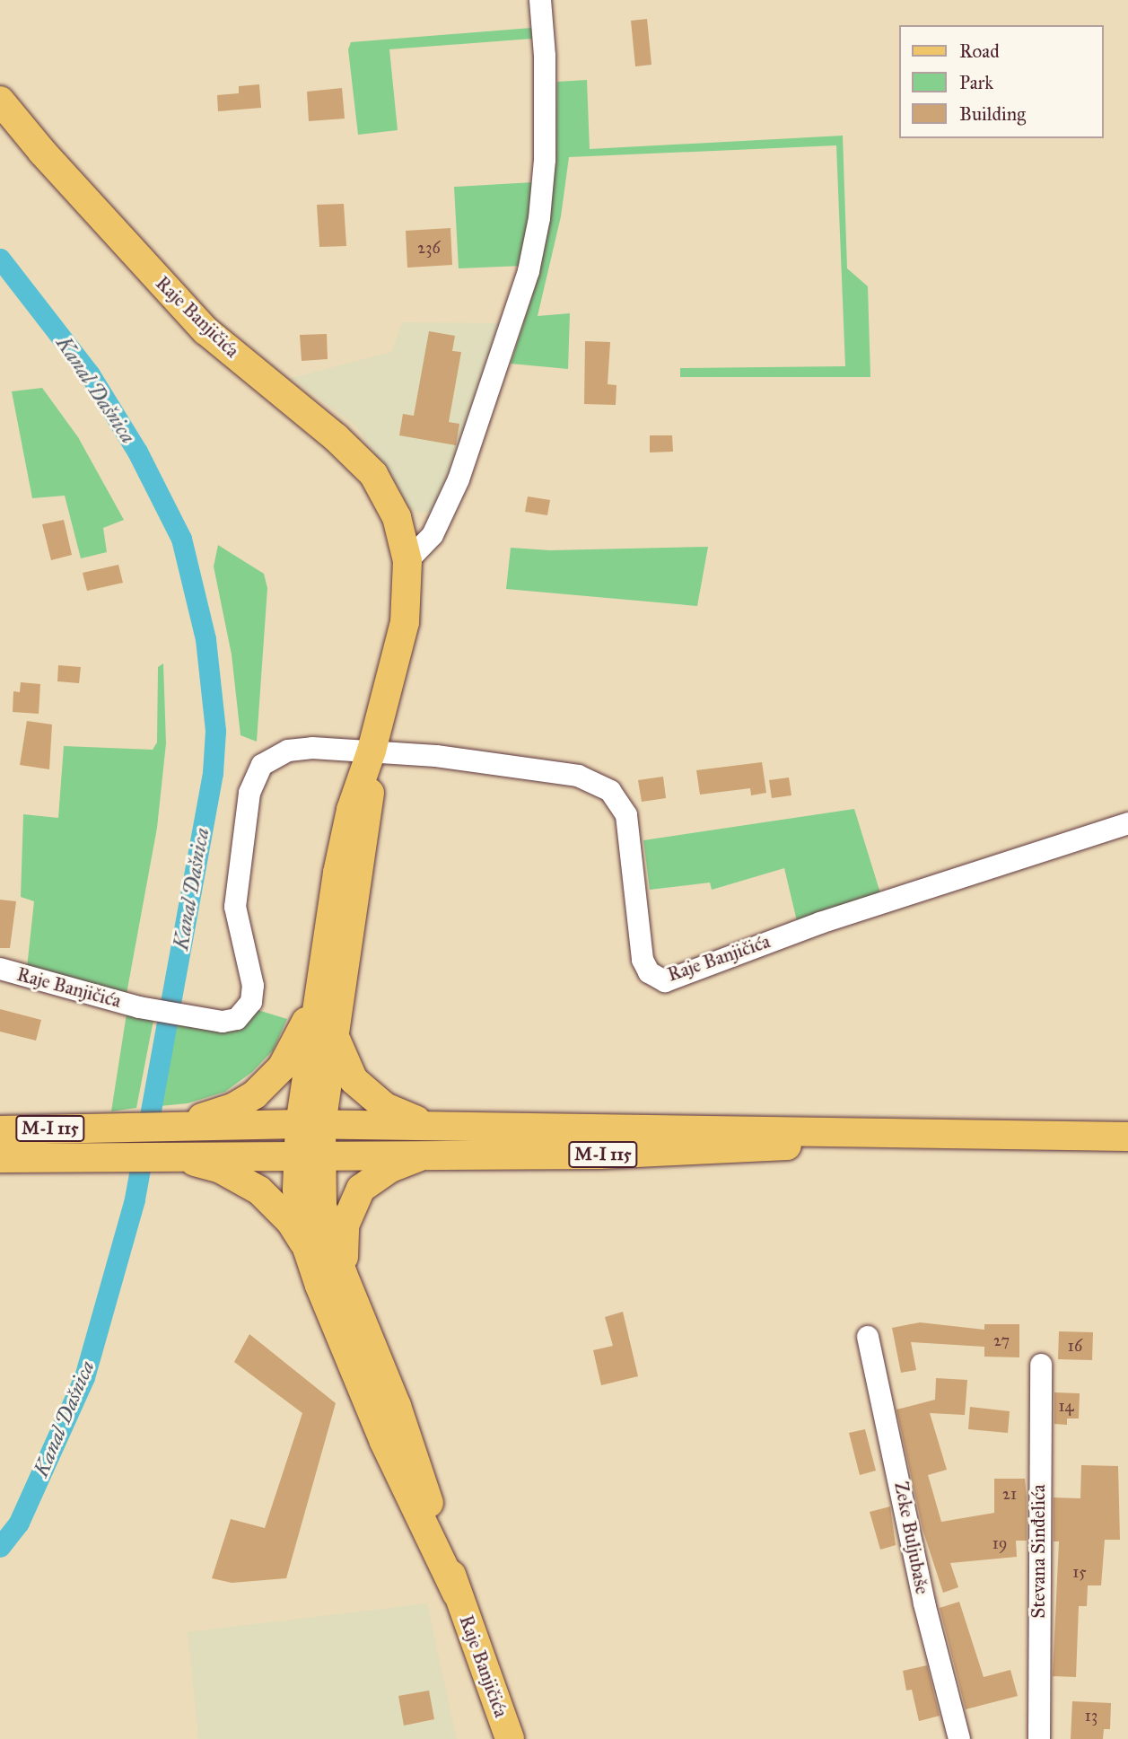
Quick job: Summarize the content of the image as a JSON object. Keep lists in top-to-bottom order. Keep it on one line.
{"streets":{"main road":["Raje Banjičića","M-I 115"],"street":["Zeke Buljubaše","Stevana Sinđelića"]},"water":["Kanal Dašnica"],"house_numbers":["236","27","16","14","21","19","15","13"],"legend":["Road","Park","Building"]}
